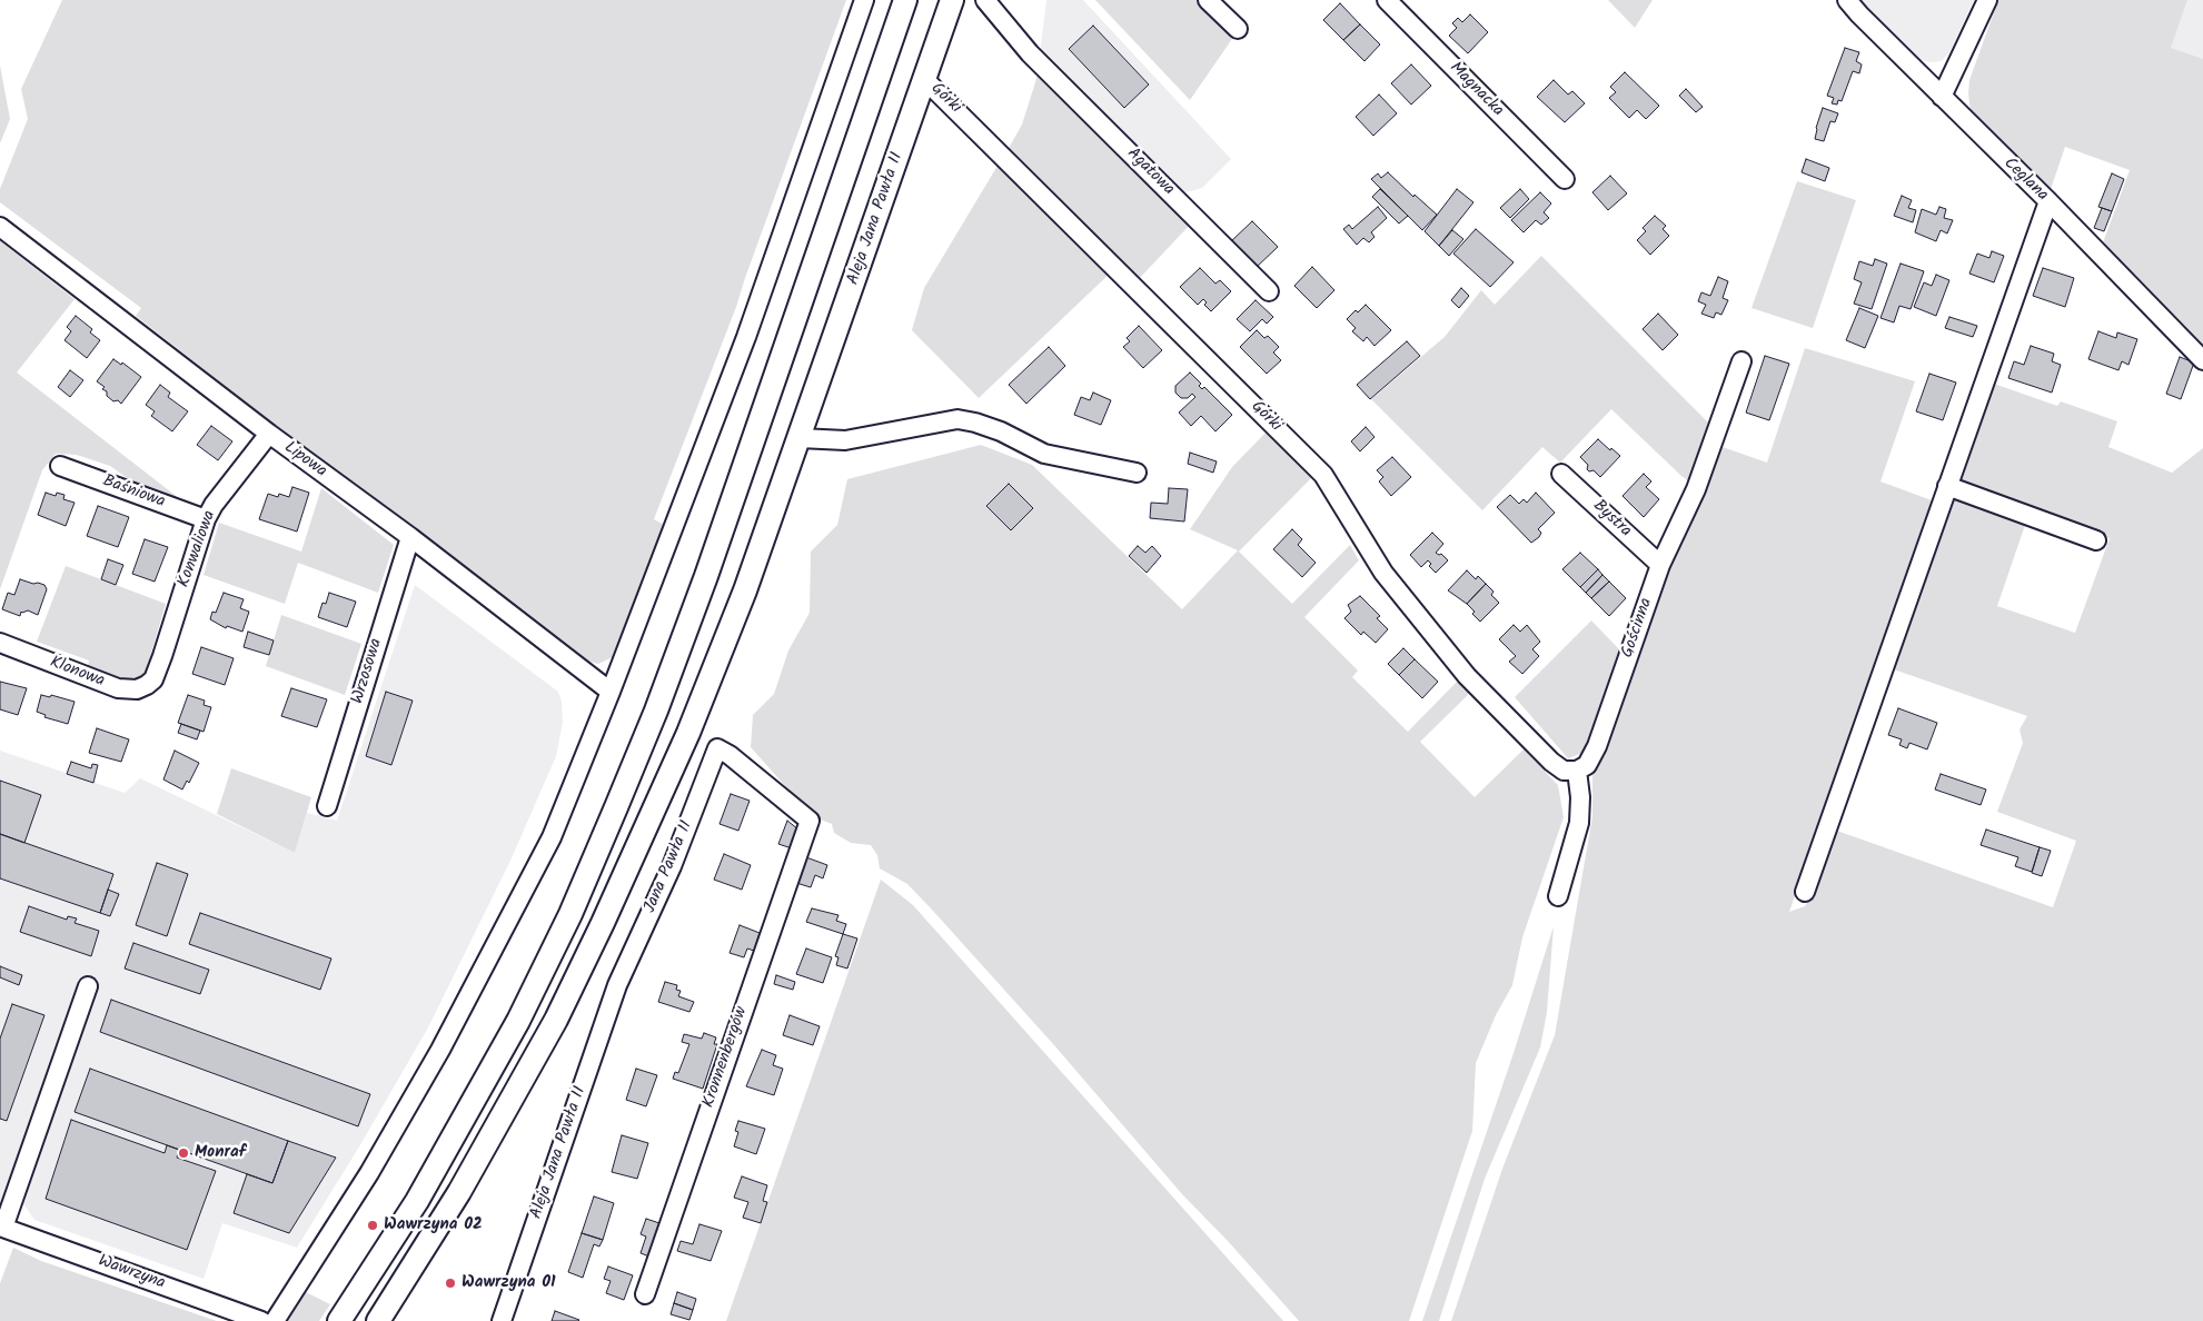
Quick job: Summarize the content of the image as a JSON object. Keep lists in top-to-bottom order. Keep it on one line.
{"streets":{"main road":["Aleja Jana Pawła II"],"street":["Magnacka","Górki","Agatowa","Ceglana","Lipowa","Baśniowa","Bystra","Konwaliowa","Gościnna","Wrzosowa","Klonowa","Jana Pawła II","Kronnenbergów","Wawrzyna"]},"crossings":[["Górki","Aleja Jana Pawła II"],["Górki","Gościnna"],["Aleja Jana Pawła II","Jana Pawła II"],["Lipowa","Konwaliowa"],["Lipowa","Wrzosowa"],["Baśniowa","Konwaliowa"],["Bystra","Gościnna"],["Konwaliowa","Klonowa"],["Jana Pawła II","Kronnenbergów"]],"places":["Monraf","Wawrzyna 02","Wawrzyna 01"]}
